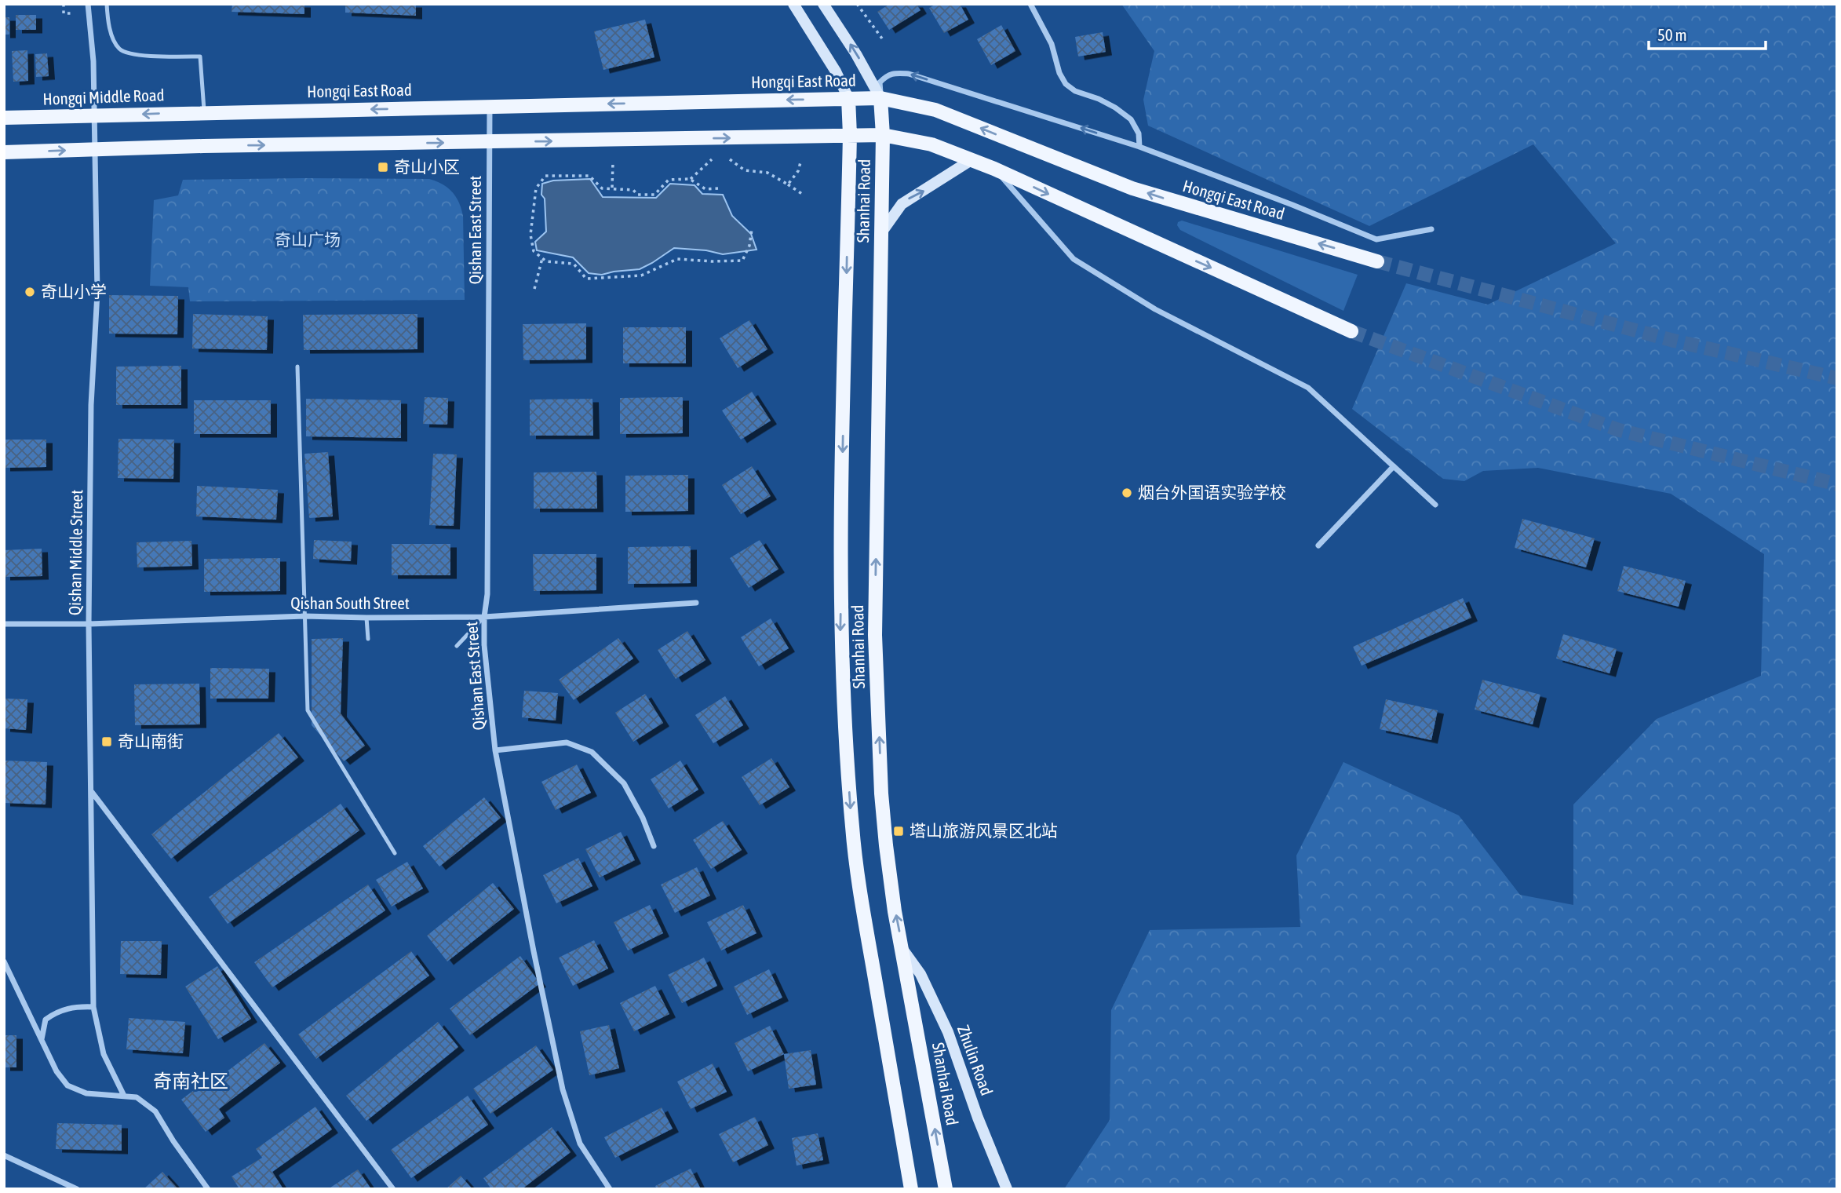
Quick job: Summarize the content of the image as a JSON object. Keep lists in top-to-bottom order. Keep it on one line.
{"streets":{"main road":["Hongqi East Road","Hongqi Middle Road","Shanhai Road","Zhulin Road"],"street":["Qishan East Street","Qishan Middle Street","Qishan South Street"]},"crossings":[["Hongqi East Road","Hongqi Middle Road"],["Hongqi East Road","Shanhai Road"],["Hongqi East Road","Qishan East Street"],["Shanhai Road","Zhulin Road"],["Qishan East Street","Qishan South Street"],["Qishan Middle Street","Qishan South Street"]],"districts":["奇南社区"],"parks":["奇山广场"],"places":{"transit":["奇山小区","奇山南街","塔山旅游风景区北站"],"other":["奇山小学","烟台外国语实验学校"]},"scale_bar":"50 m"}
